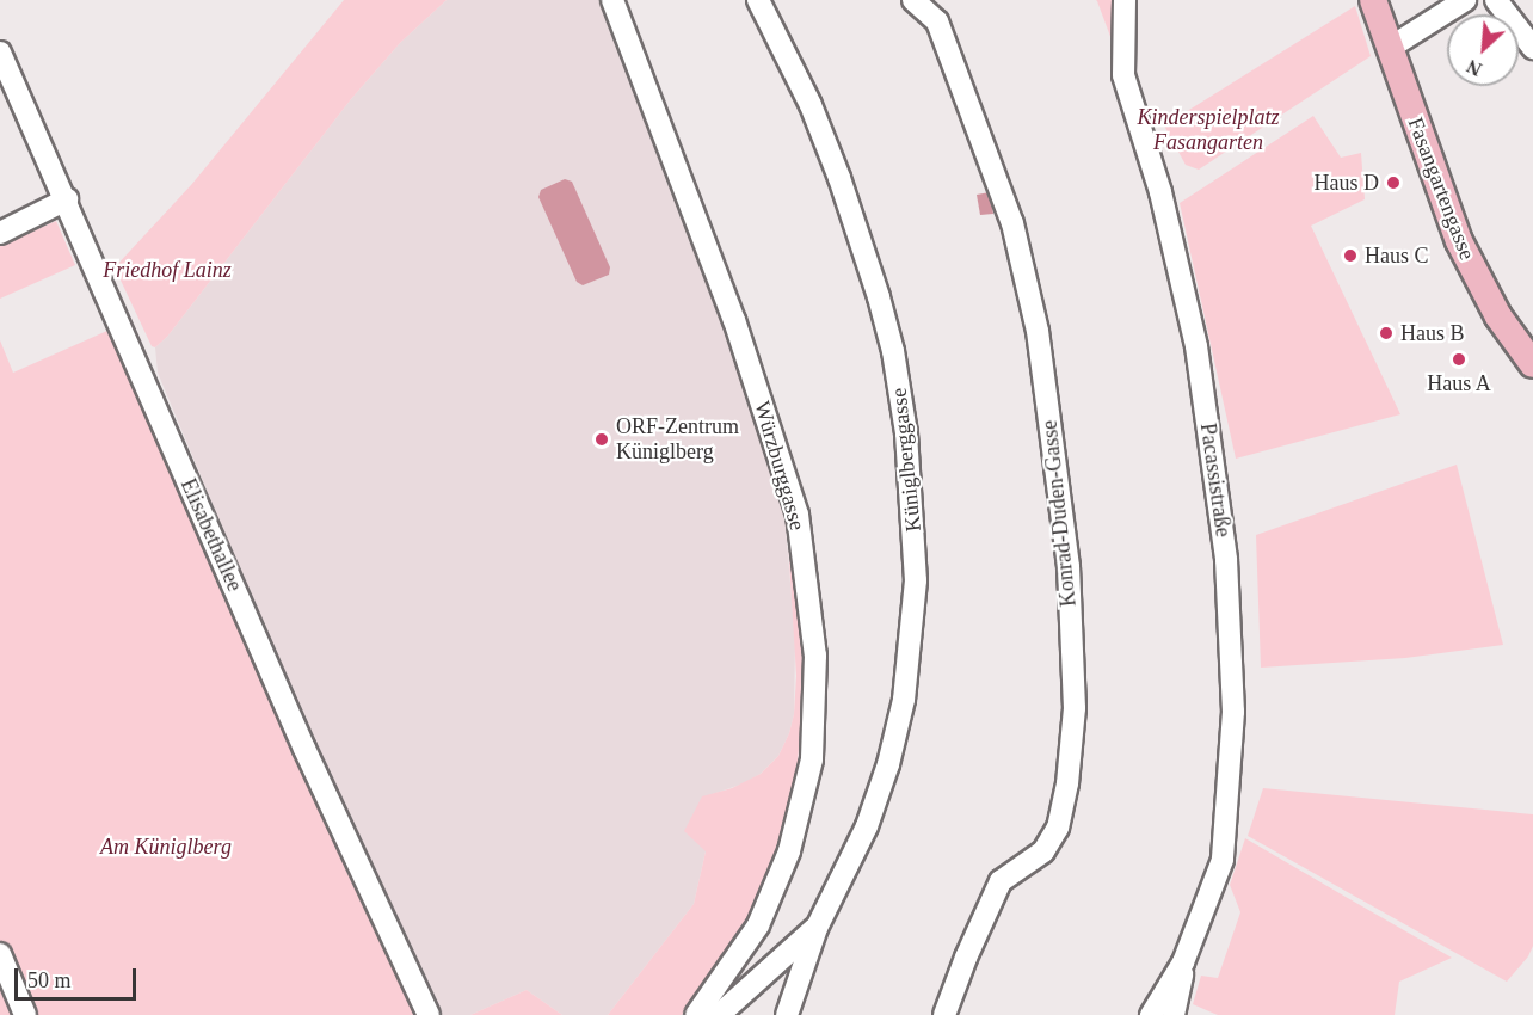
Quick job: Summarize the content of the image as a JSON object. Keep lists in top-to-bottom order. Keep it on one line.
{"streets":{"main road":["Fasangartengasse"],"street":["Küniglberggasse","Würzburggasse","Pacassistraße","Konrad-Duden-Gasse","Elisabethallee"]},"parks":["Kinderspielplatz Fasangarten","Friedhof Lainz","Am Küniglberg"],"places":["Haus D","Haus C","Haus B","Haus A","ORF-Zentrum Küniglberg"],"scale_bar":"50 m","north":"bottom left"}
